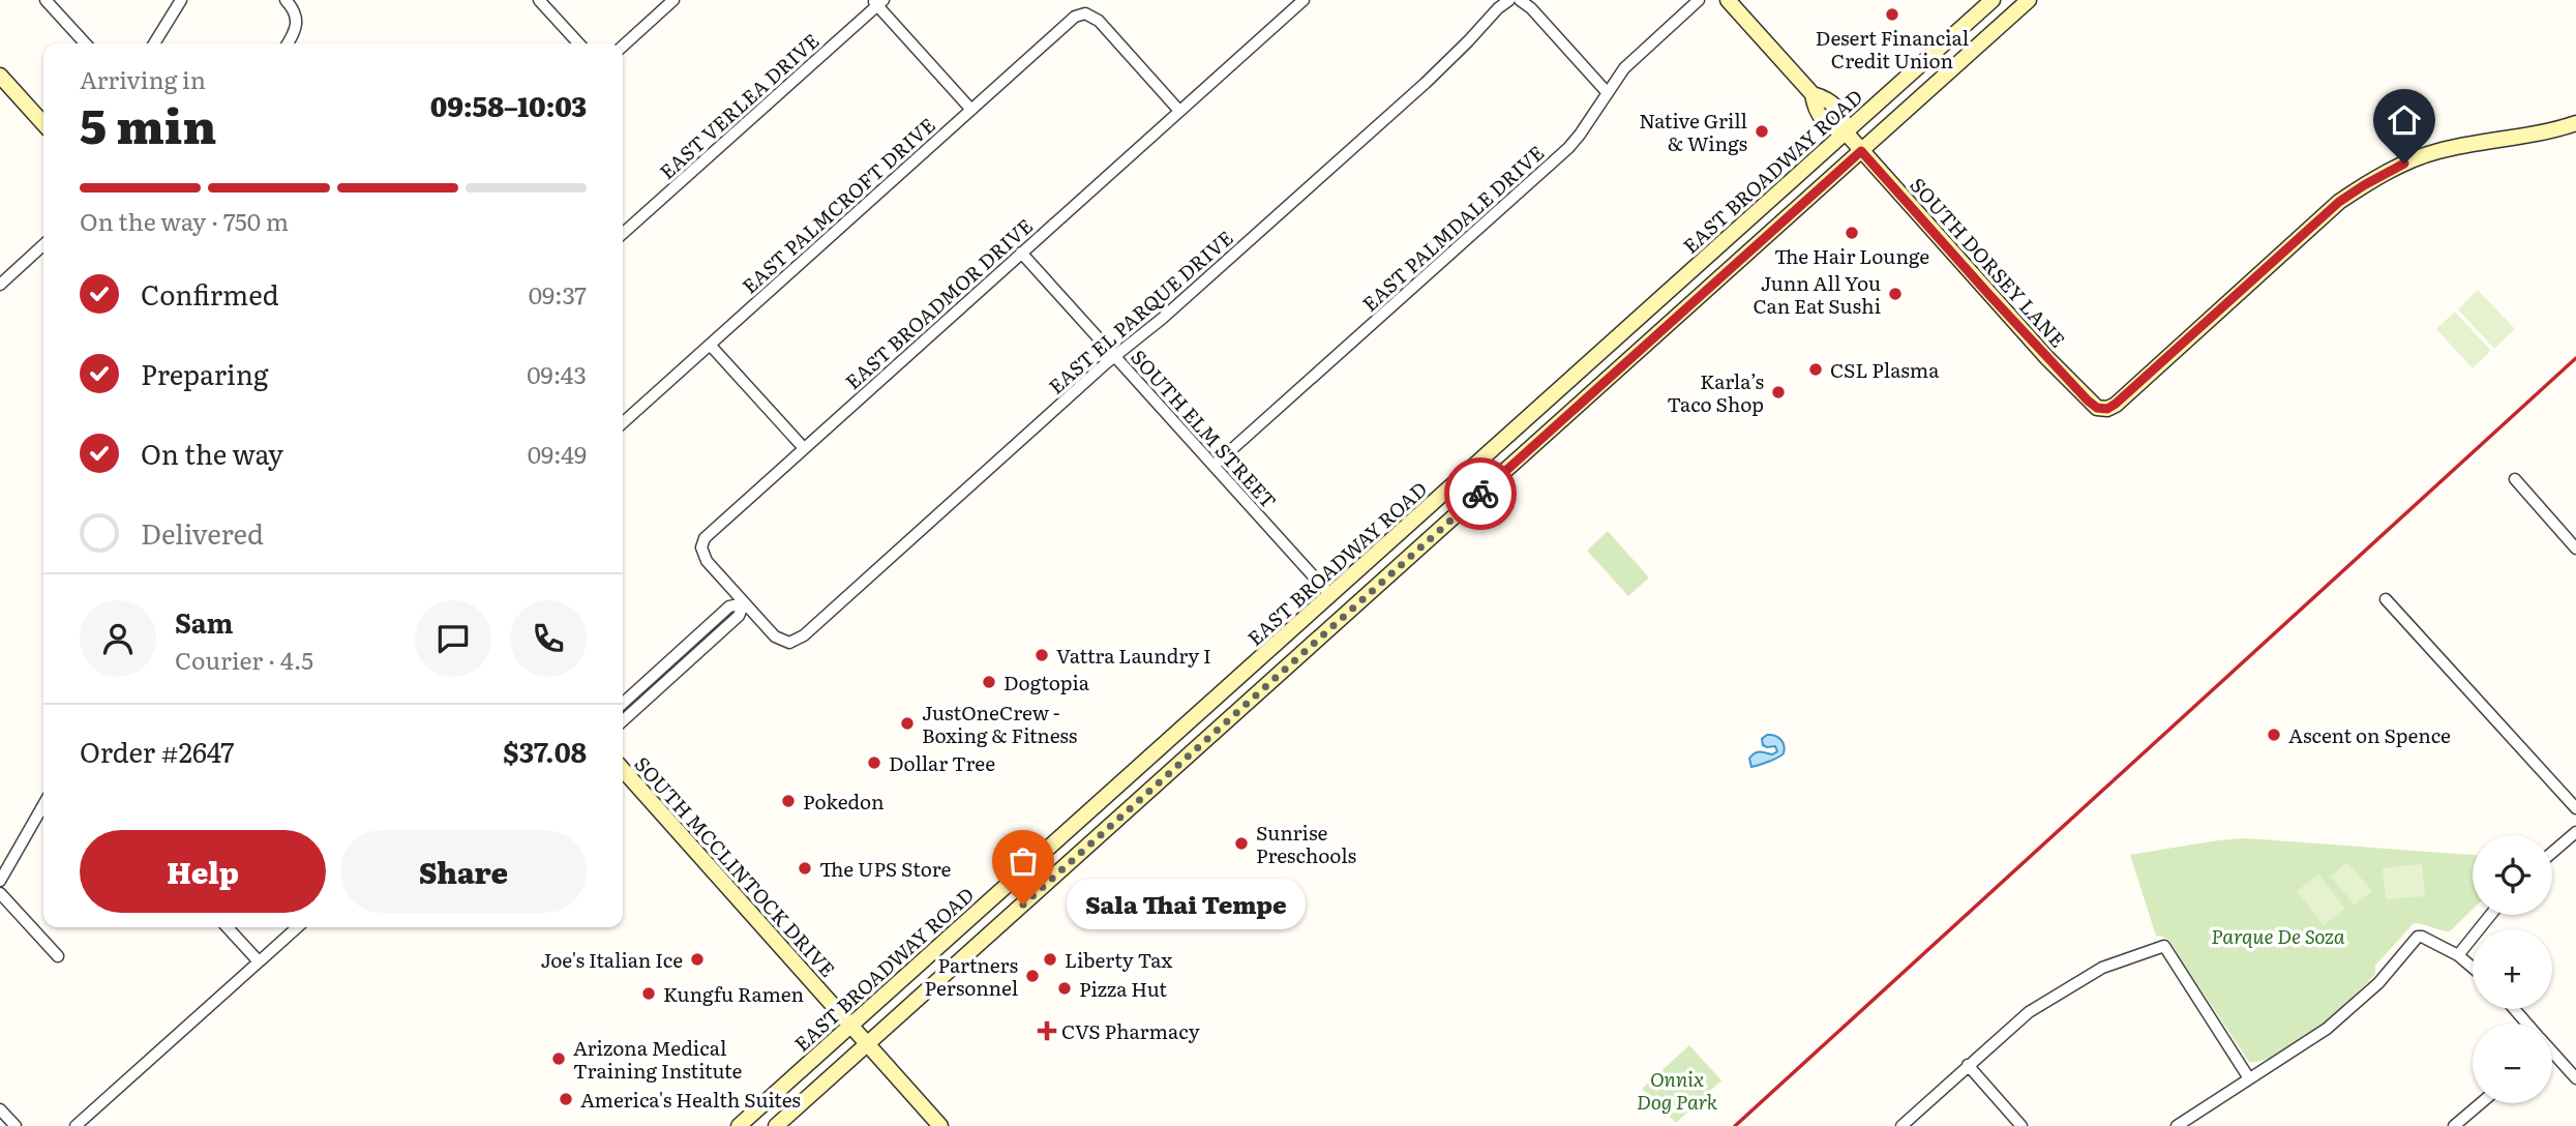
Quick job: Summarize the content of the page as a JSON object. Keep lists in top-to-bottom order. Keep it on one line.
{"streets":{"main road":["EAST BROADWAY ROAD","SOUTH DORSEY LANE","SOUTH MCCLINTOCK DRIVE"],"street":["EAST VERLEA DRIVE","EAST PALMCROFT DRIVE","EAST PALMDALE DRIVE","EAST BROADMOR DRIVE","EAST EL PARQUE DRIVE","SOUTH ELM STREET"]},"crossings":[["EAST BROADWAY ROAD","SOUTH DORSEY LANE"],["EAST BROADWAY ROAD","SOUTH ELM STREET"],["EAST BROADWAY ROAD","SOUTH MCCLINTOCK DRIVE"],["EAST PALMCROFT DRIVE","EAST BROADMOR DRIVE"],["EAST PALMDALE DRIVE","SOUTH ELM STREET"],["EAST BROADMOR DRIVE","EAST EL PARQUE DRIVE"],["EAST BROADMOR DRIVE","SOUTH ELM STREET"],["EAST EL PARQUE DRIVE","SOUTH ELM STREET"]],"parks":["Parque De Soza","Onnix Dog Park"],"places":{"other":["Desert Financial Credit Union","Native Grill & Wings","The Hair Lounge","Junn All You Can Eat Sushi","CSL Plasma","Karla’s Taco Shop","Vattra Laundry I","Dogtopia","JustOneCrew - Boxing & Fitness","Ascent on Spence","Dollar Tree","Pokedon","Sunrise Preschools","The UPS Store","Sala Thai Tempe","Joe's Italian Ice","Liberty Tax","Partners Personnel","Pizza Hut","Kungfu Ramen","Arizona Medical Training Institute","America's Health Suites"],"health":["CVS Pharmacy"]},"page":{"heading":["5 min","Arriving in","09:58–10:03"],"panel":["Sam","Courier · 4.5","Order #2647","$37.08"],"bar":"On the way · 750 m","list":[["Confirmed","09:37"],["Preparing","09:43"],["On the way","09:49"],"Delivered"],"buttons":["Help","Share"],"map_buttons":["+","−"],"bubble":"Sala Thai Tempe"}}
